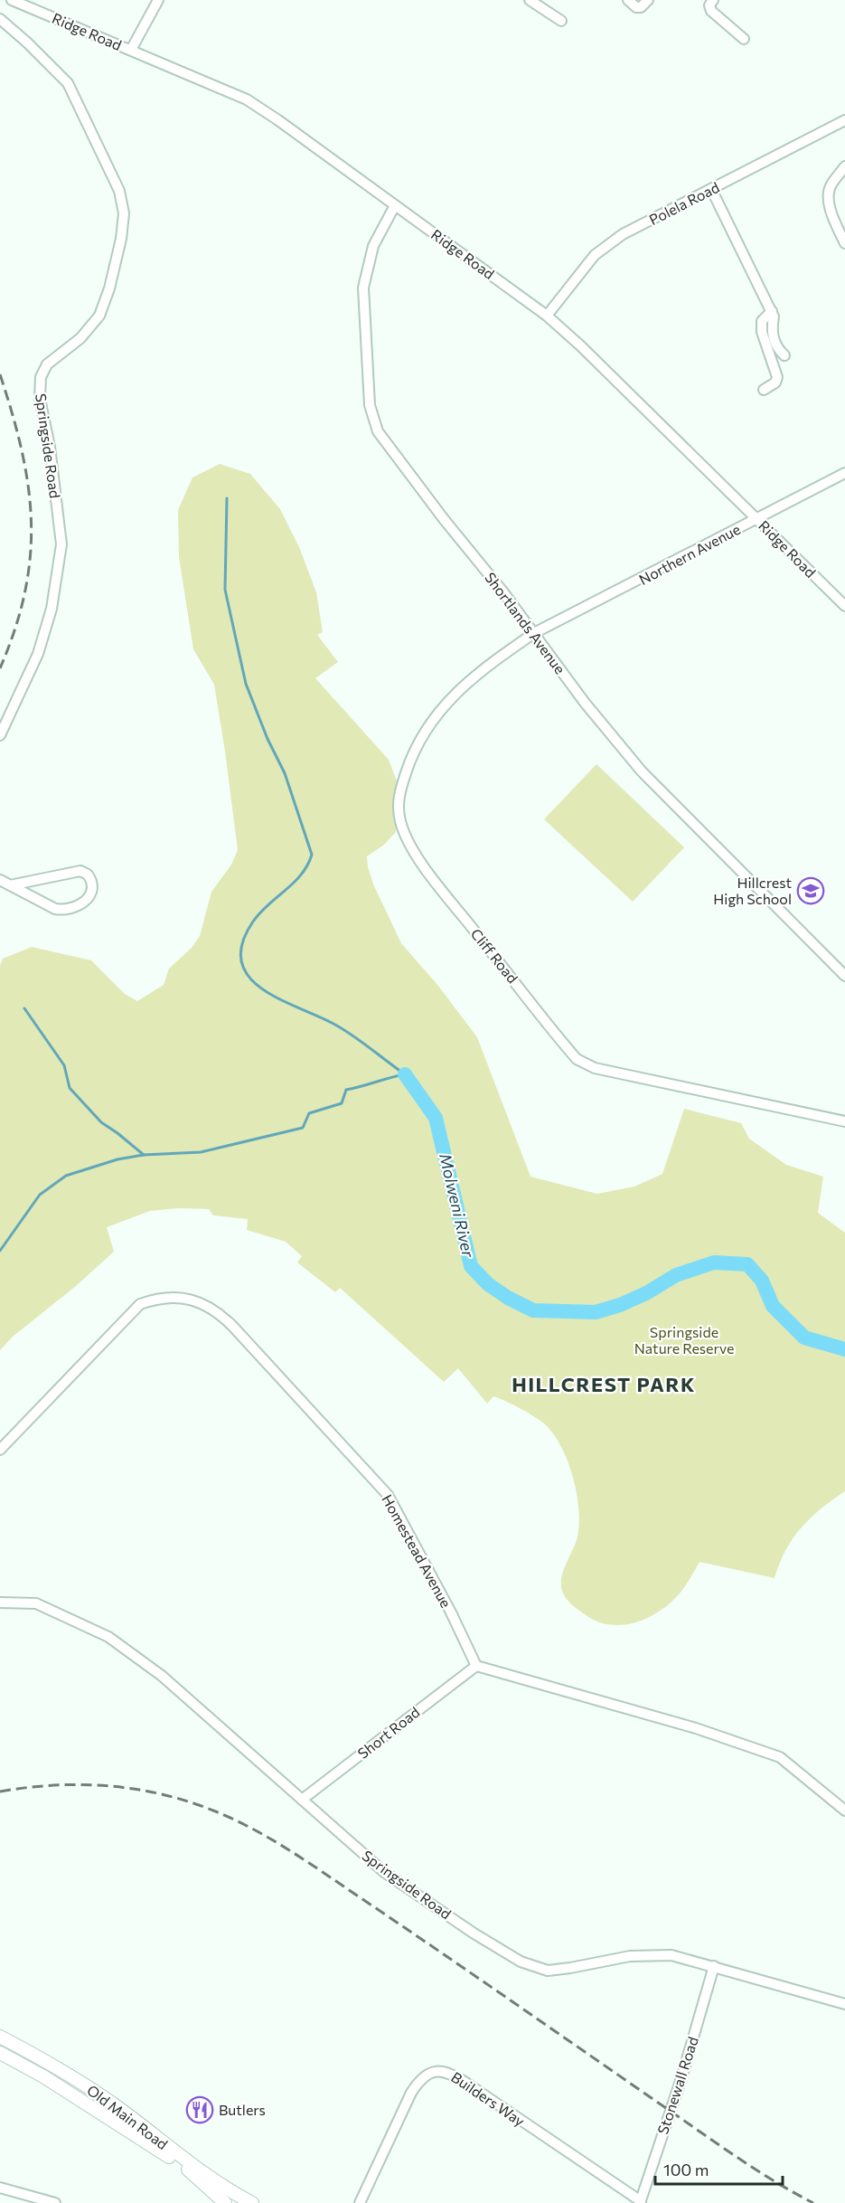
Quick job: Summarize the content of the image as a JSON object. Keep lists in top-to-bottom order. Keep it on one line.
{"streets":{"main road":["Old Main Road"],"street":["Ridge Road","Polela Road","Springside Road","Northern Avenue","Shortlands Avenue","Cliff Road","Homestead Avenue","Short Road","Stonewall Road","Builders Way"]},"crossings":[["Ridge Road","Polela Road"],["Ridge Road","Northern Avenue"],["Ridge Road","Shortlands Avenue"],["Springside Road","Short Road"],["Springside Road","Stonewall Road"],["Northern Avenue","Shortlands Avenue"],["Northern Avenue","Cliff Road"],["Shortlands Avenue","Cliff Road"],["Homestead Avenue","Short Road"],["Stonewall Road","Builders Way"]],"districts":["HILLCREST PARK"],"water":["Molweni River"],"parks":["Springside Nature Reserve"],"places":{"school or university":["Hillcrest High School"],"restaurant":["Butlers"]},"scale_bar":"100 m"}
